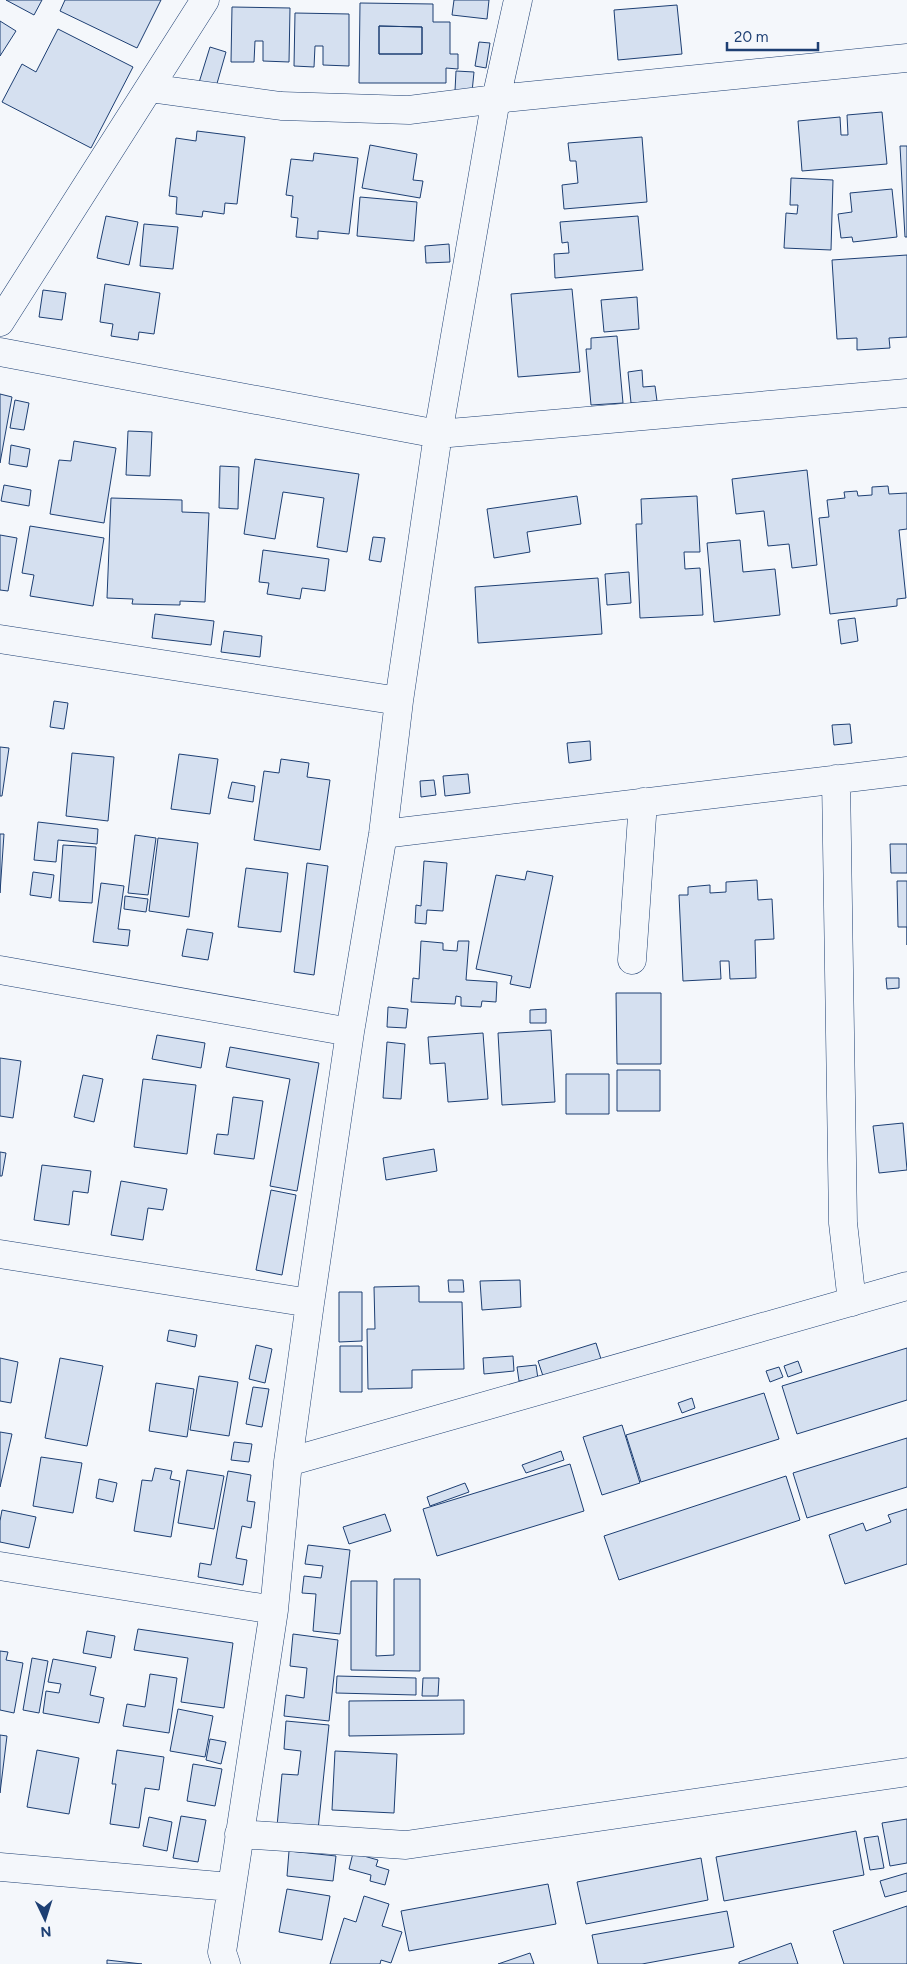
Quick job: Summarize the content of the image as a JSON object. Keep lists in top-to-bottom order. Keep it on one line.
{"scale_bar":"20 m","north":"bottom"}
